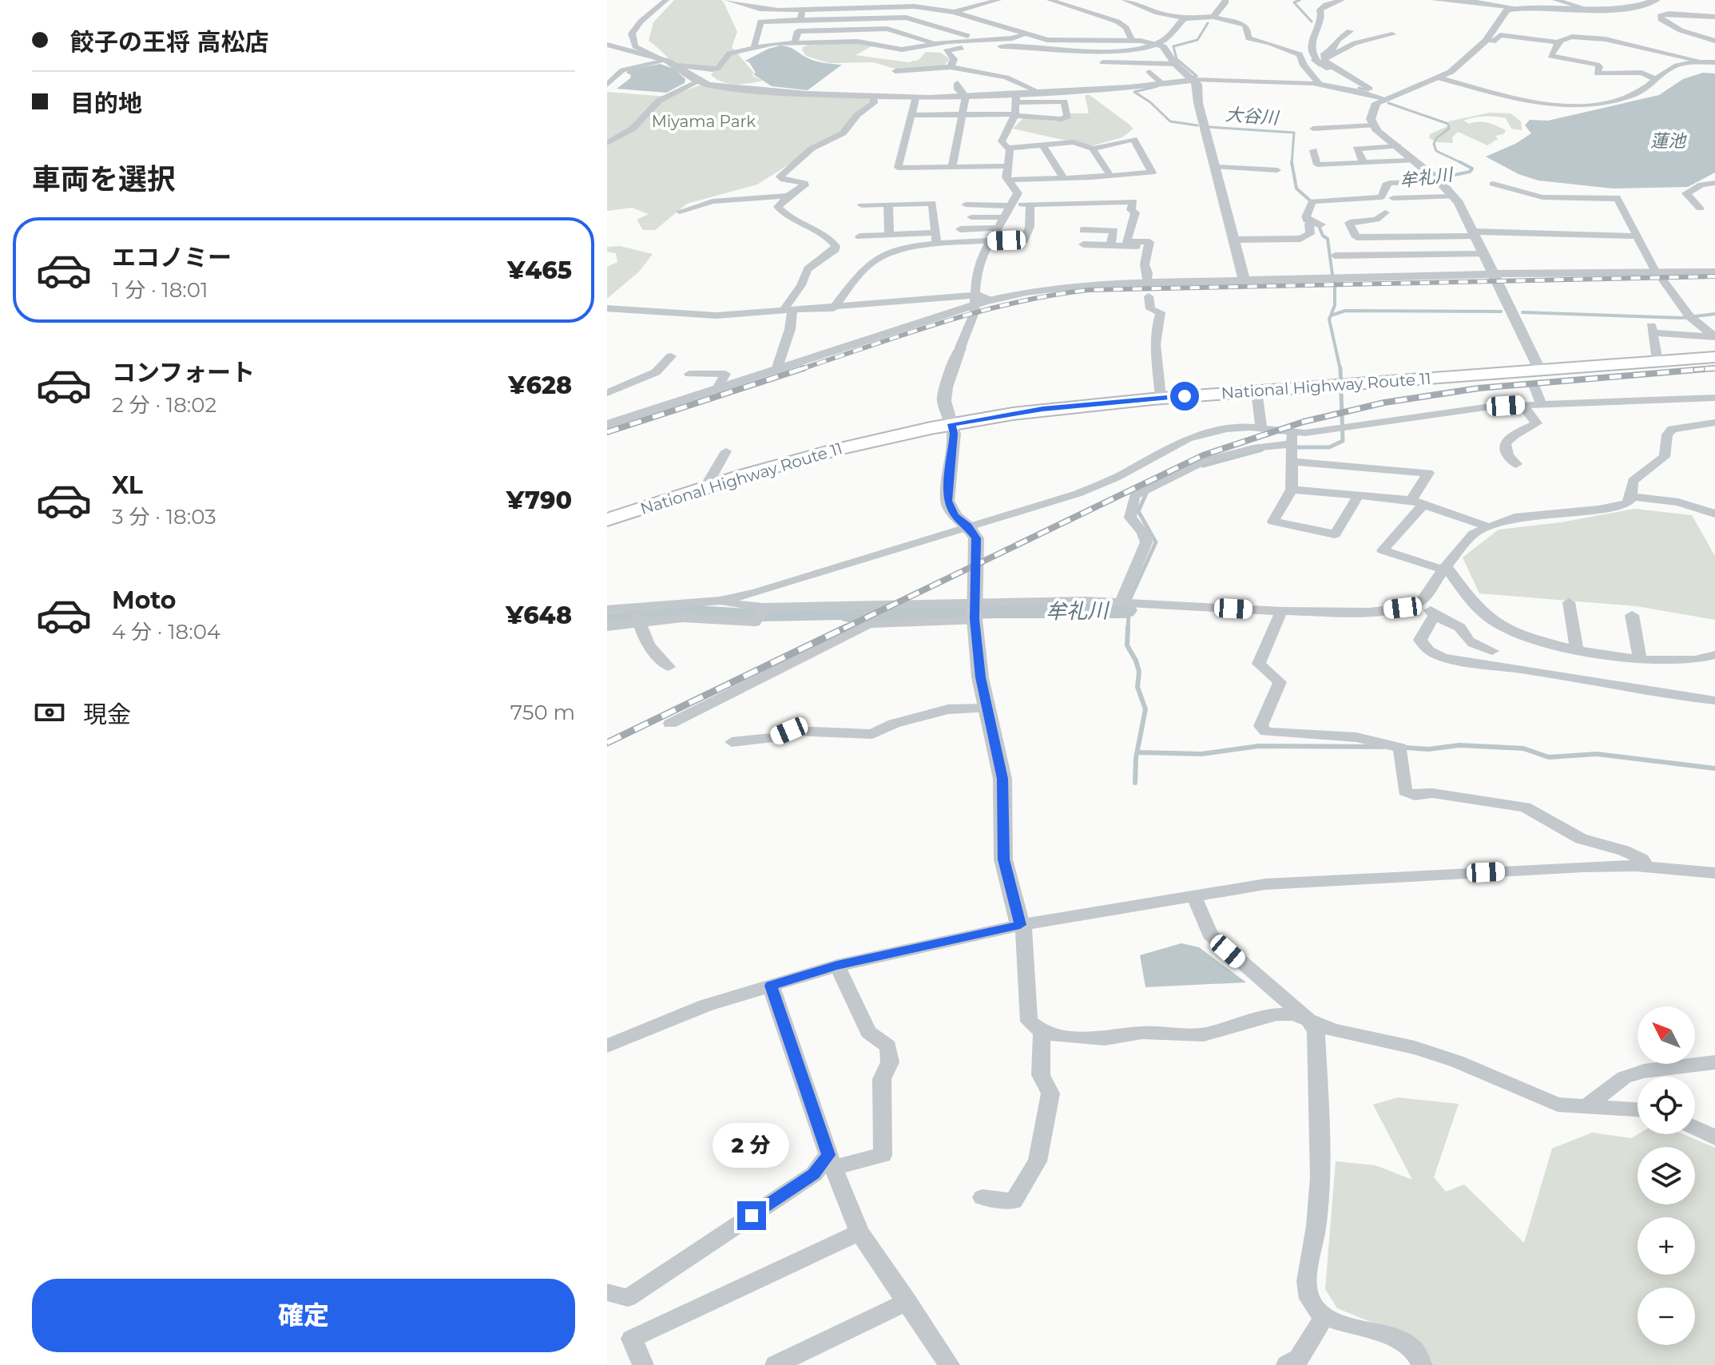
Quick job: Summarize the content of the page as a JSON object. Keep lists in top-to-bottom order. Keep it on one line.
{"streets":{"highway":["National Highway Route 11"]},"water":["大谷川","蓮池","牟礼川"],"parks":["Miyama Park"],"north":"top left","page":{"banner":["餃子の王将 高松店","目的地"],"heading":"車両を選択","list":[{"name":"エコノミー","note":"1 分 · 18:01","value":"¥465"},{"name":"コンフォート","note":"2 分 · 18:02","value":"¥628"},{"name":"XL","note":"3 分 · 18:03","value":"¥790"},{"name":"Moto","note":"4 分 · 18:04","value":"¥648"}],"pay":["現金","750 m"],"map_buttons":["+","−"],"bubble":"2 分","buttons":"確定"}}
